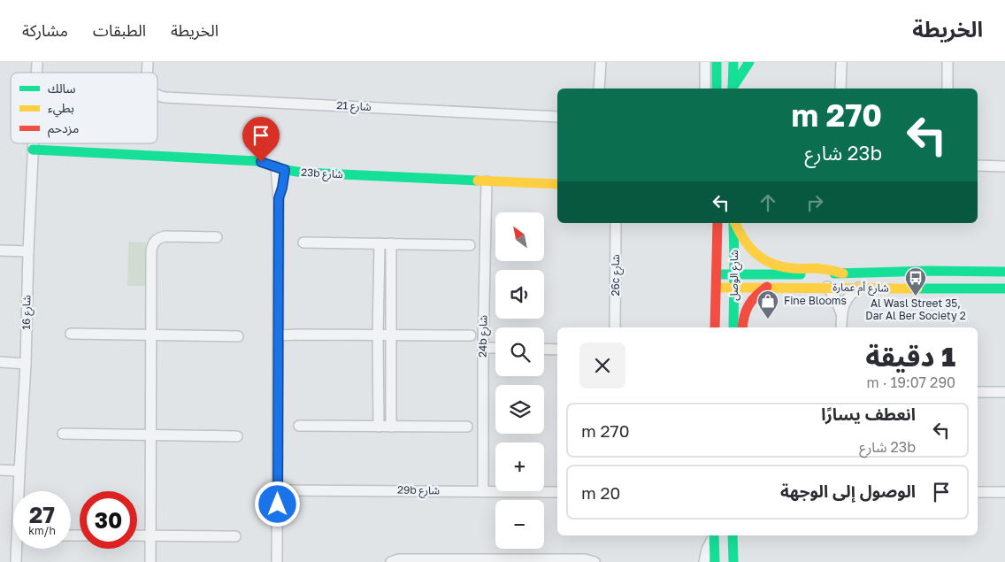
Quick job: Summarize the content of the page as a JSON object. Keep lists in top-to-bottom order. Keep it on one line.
{"streets":{"street":["شارع 21","23b شارع","26c شارع","شارع الوصل","شارع أم عمارة","شارع 16","24b شارع","29b شارع"]},"crossings":[["23b شارع","شارع 16"],["23b شارع","24b شارع"],["شارع الوصل","شارع أم عمارة"],["24b شارع","29b شارع"]],"places":{"bus stop":["Al Wasl Street 35, Dar Al Ber Society 2"],"shop":["Fine Blooms"]},"legend":["سالك","بطيء","مزدحم"],"north":"top left","page":{"header":"الخريطة","nav":["الخريطة","الطبقات","مشاركة"],"turn":["270 m","23b شارع"],"map_buttons":["+","−"],"heading":["1 دقيقة","290 m · 19:07"],"list":[{"name":"انعطف يسارًا","note":"23b شارع","value":"270 m"},{"name":"الوصول إلى الوجهة","value":"20 m"}],"speed":"27 km/h","limit":"30"}}
